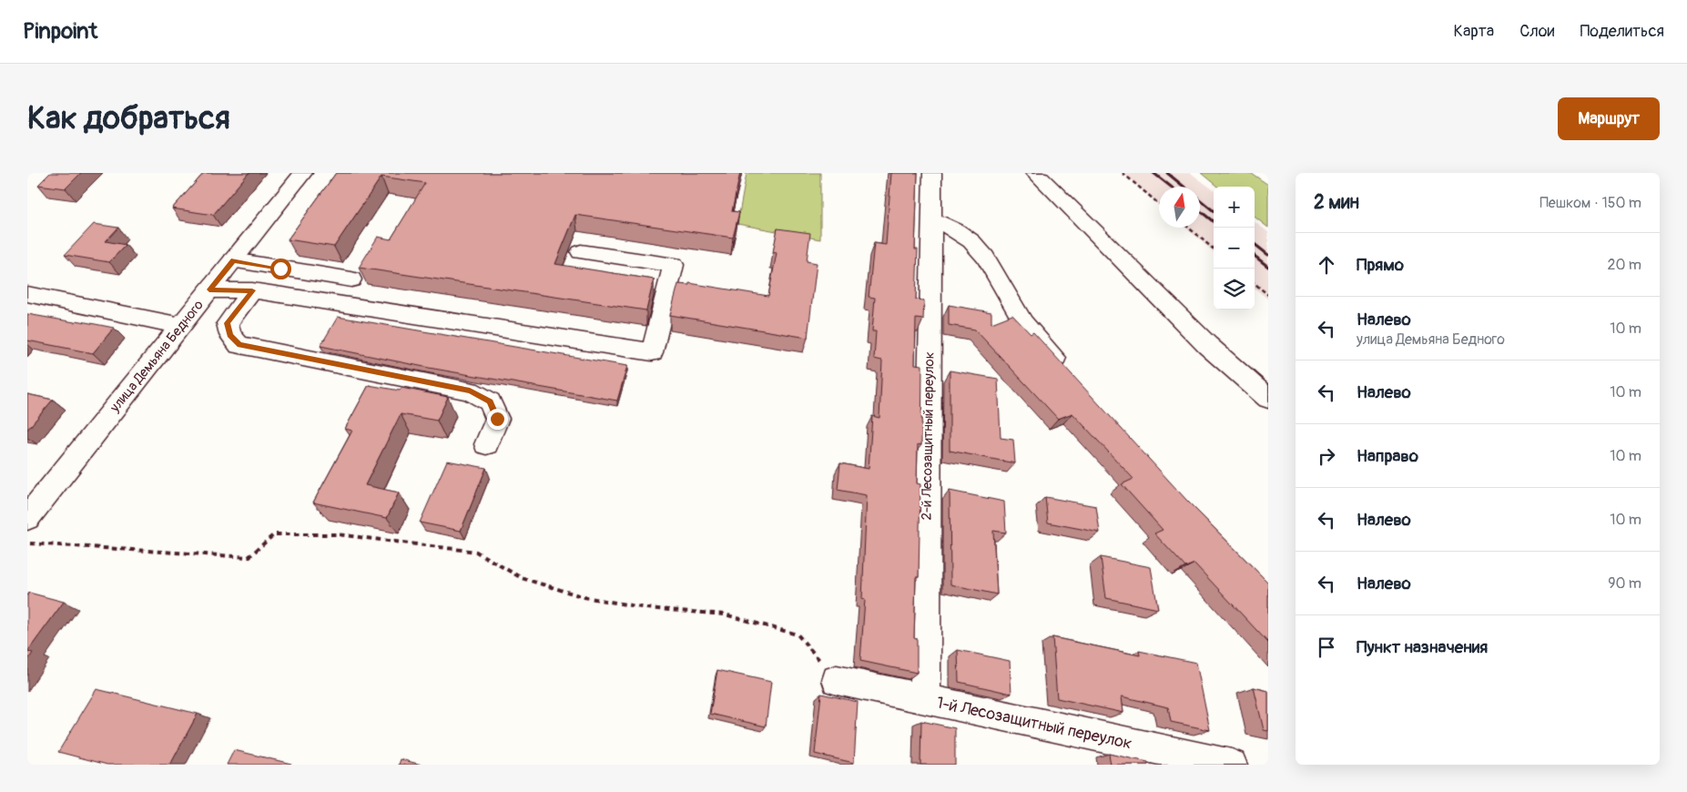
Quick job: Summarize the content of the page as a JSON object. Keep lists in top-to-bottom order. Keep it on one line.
{"streets":{"street":["улица Демьяна Бедного","2-й Лесозащитный переулок","1-й Лесозащитный переулок"]},"crossings":[["2-й Лесозащитный переулок","1-й Лесозащитный переулок"]],"north":"top","page":{"header":"Pinpoint","nav":["Карта","Слои","Поделиться"],"buttons":"Маршрут","title":"Как добраться","heading":["2 мин","Пешком · 150 m"],"map_buttons":["+","−"],"list":[["Прямо","20 m"],["Налево","улица Демьяна Бедного","10 m"],["Налево","10 m"],["Направо","10 m"],["Налево","10 m"],["Налево","90 m"],"Пункт назначения"]}}
